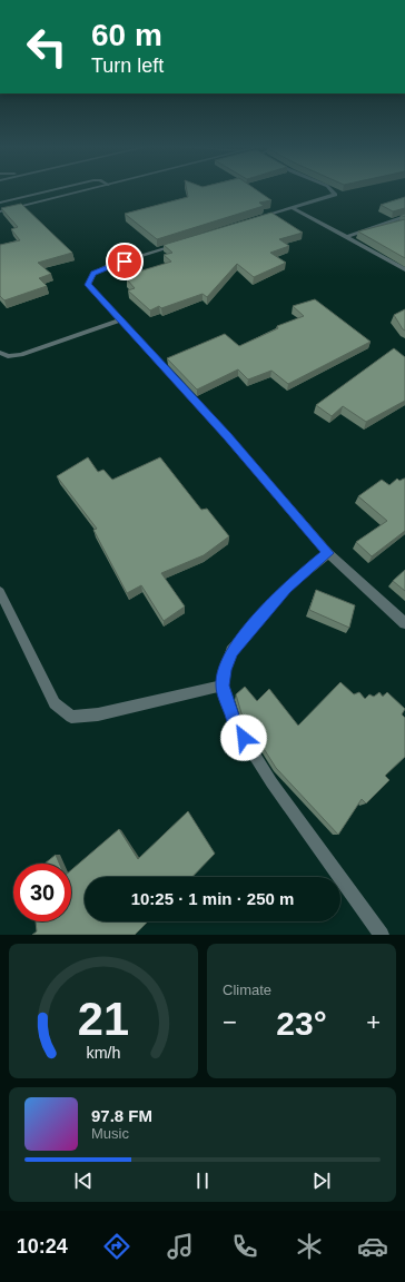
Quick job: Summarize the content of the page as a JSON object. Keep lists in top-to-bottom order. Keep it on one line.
{"page":{"turn":["60 m","Turn left"],"limit":"30","trip":"10:25 · 1 min · 250 m","tile":"Climate","heat":["−","23°","+"],"song":["97.8 FM","Music"],"tabs":"10:24","gauge":["21","km/h"]}}
